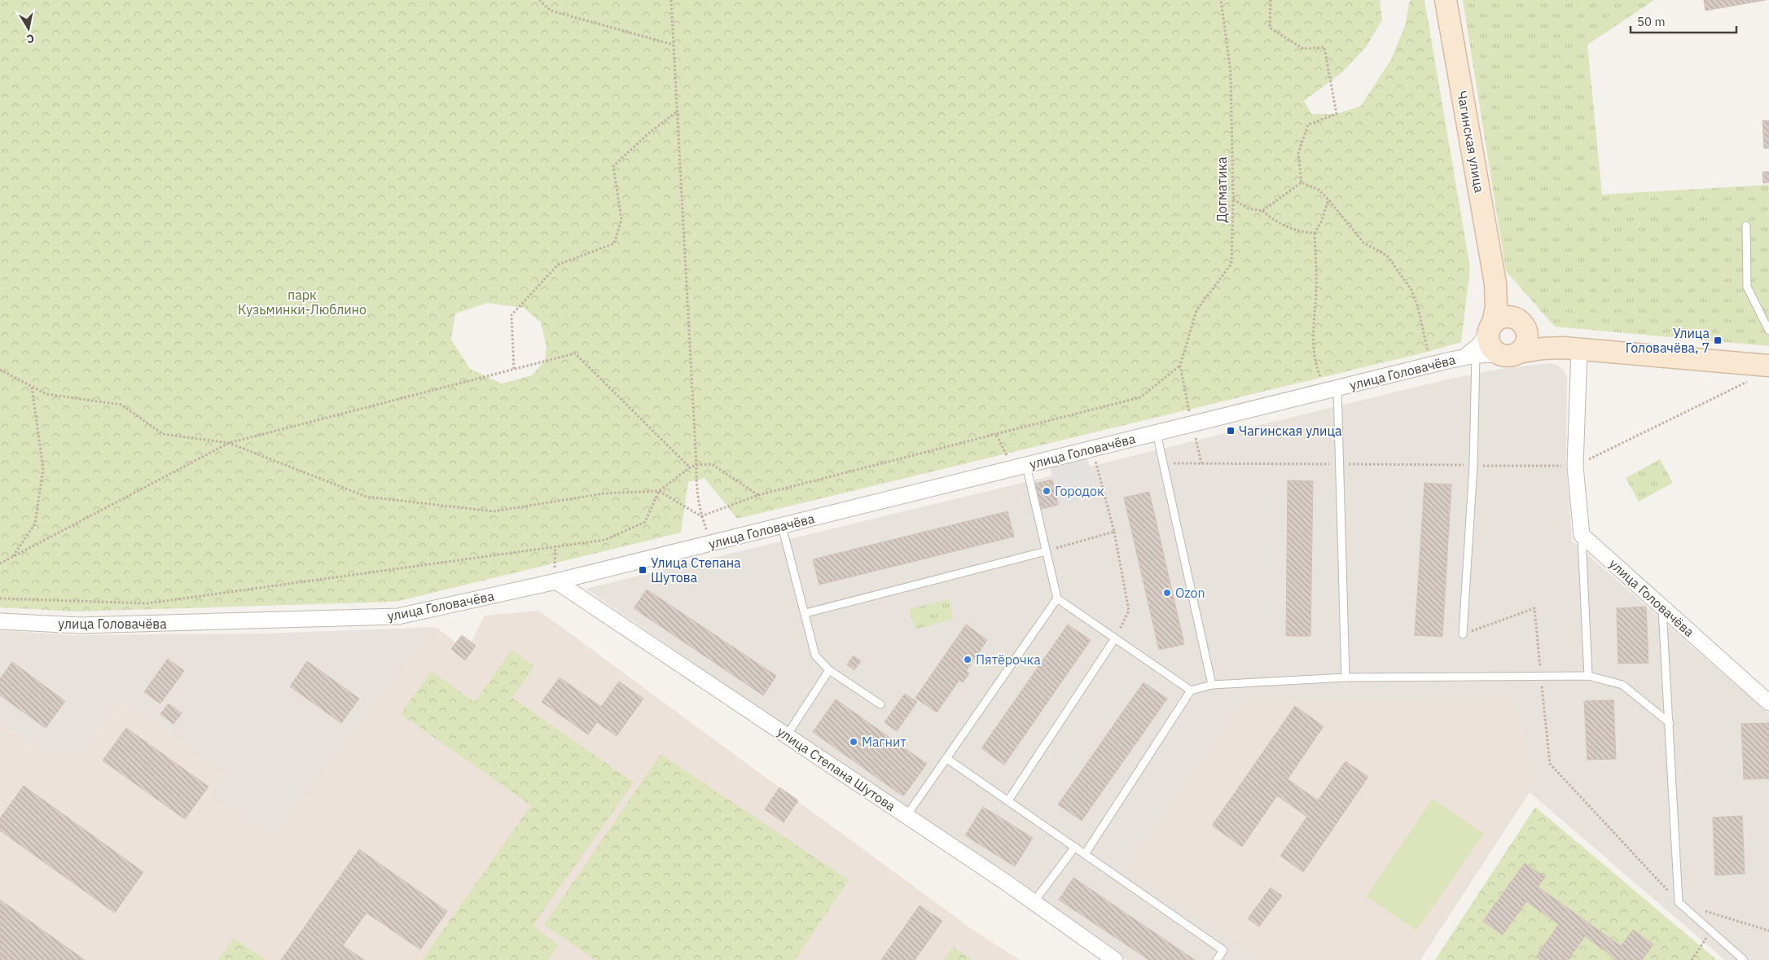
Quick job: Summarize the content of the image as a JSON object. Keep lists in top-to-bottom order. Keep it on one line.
{"streets":{"street":["Чагинская улица","улица Головачёва","улица Степана Шутова"],"path":["Догматика"]},"crossings":[["Чагинская улица","улица Головачёва"],["улица Головачёва","улица Степана Шутова"]],"parks":["парк Кузьминки-Люблино"],"places":{"transit":["Улица Головачёва, 7","Чагинская улица","Улица Степана Шутова"],"other":["Городок","Ozon","Пятёрочка","Магнит"]},"scale_bar":"50 m","north":"bottom"}
